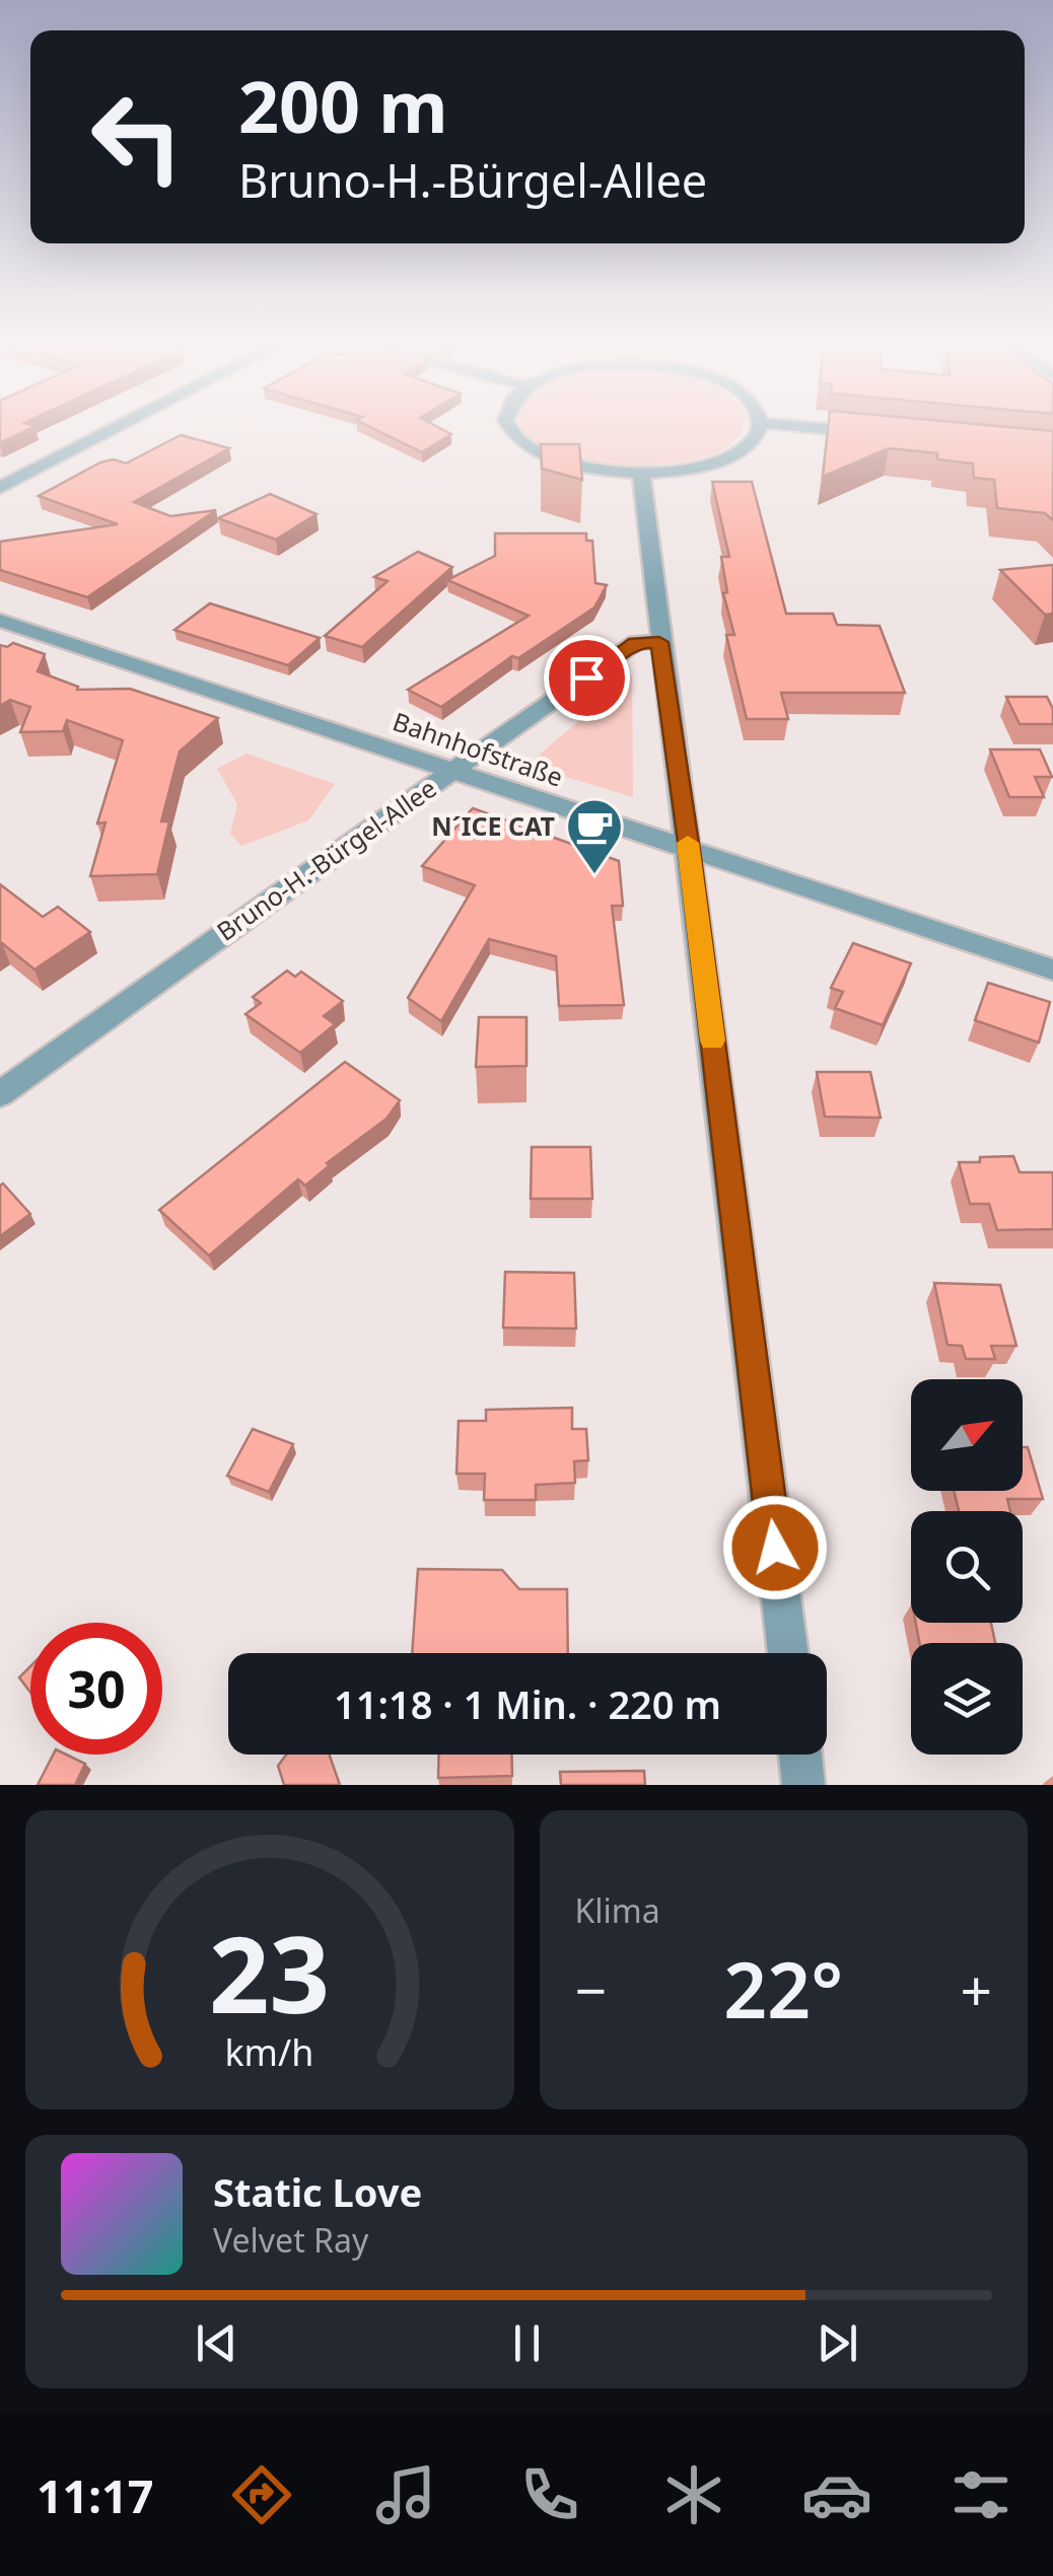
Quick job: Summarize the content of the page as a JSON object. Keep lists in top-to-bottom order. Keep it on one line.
{"streets":{"street":["Bahnhofstraße","Bruno-H.-Bürgel-Allee"]},"crossings":[["Bahnhofstraße","Bruno-H.-Bürgel-Allee"]],"places":{"cafe":["N´ICE CAT"]},"north":"top right","page":{"turn":["200 m","Bruno-H.-Bürgel-Allee"],"limit":"30","trip":"11:18 · 1 Min. · 220 m","tile":"Klima","heat":["−","22°","+"],"song":["Static Love","Velvet Ray"],"tabs":"11:17","gauge":["23","km/h"]}}
